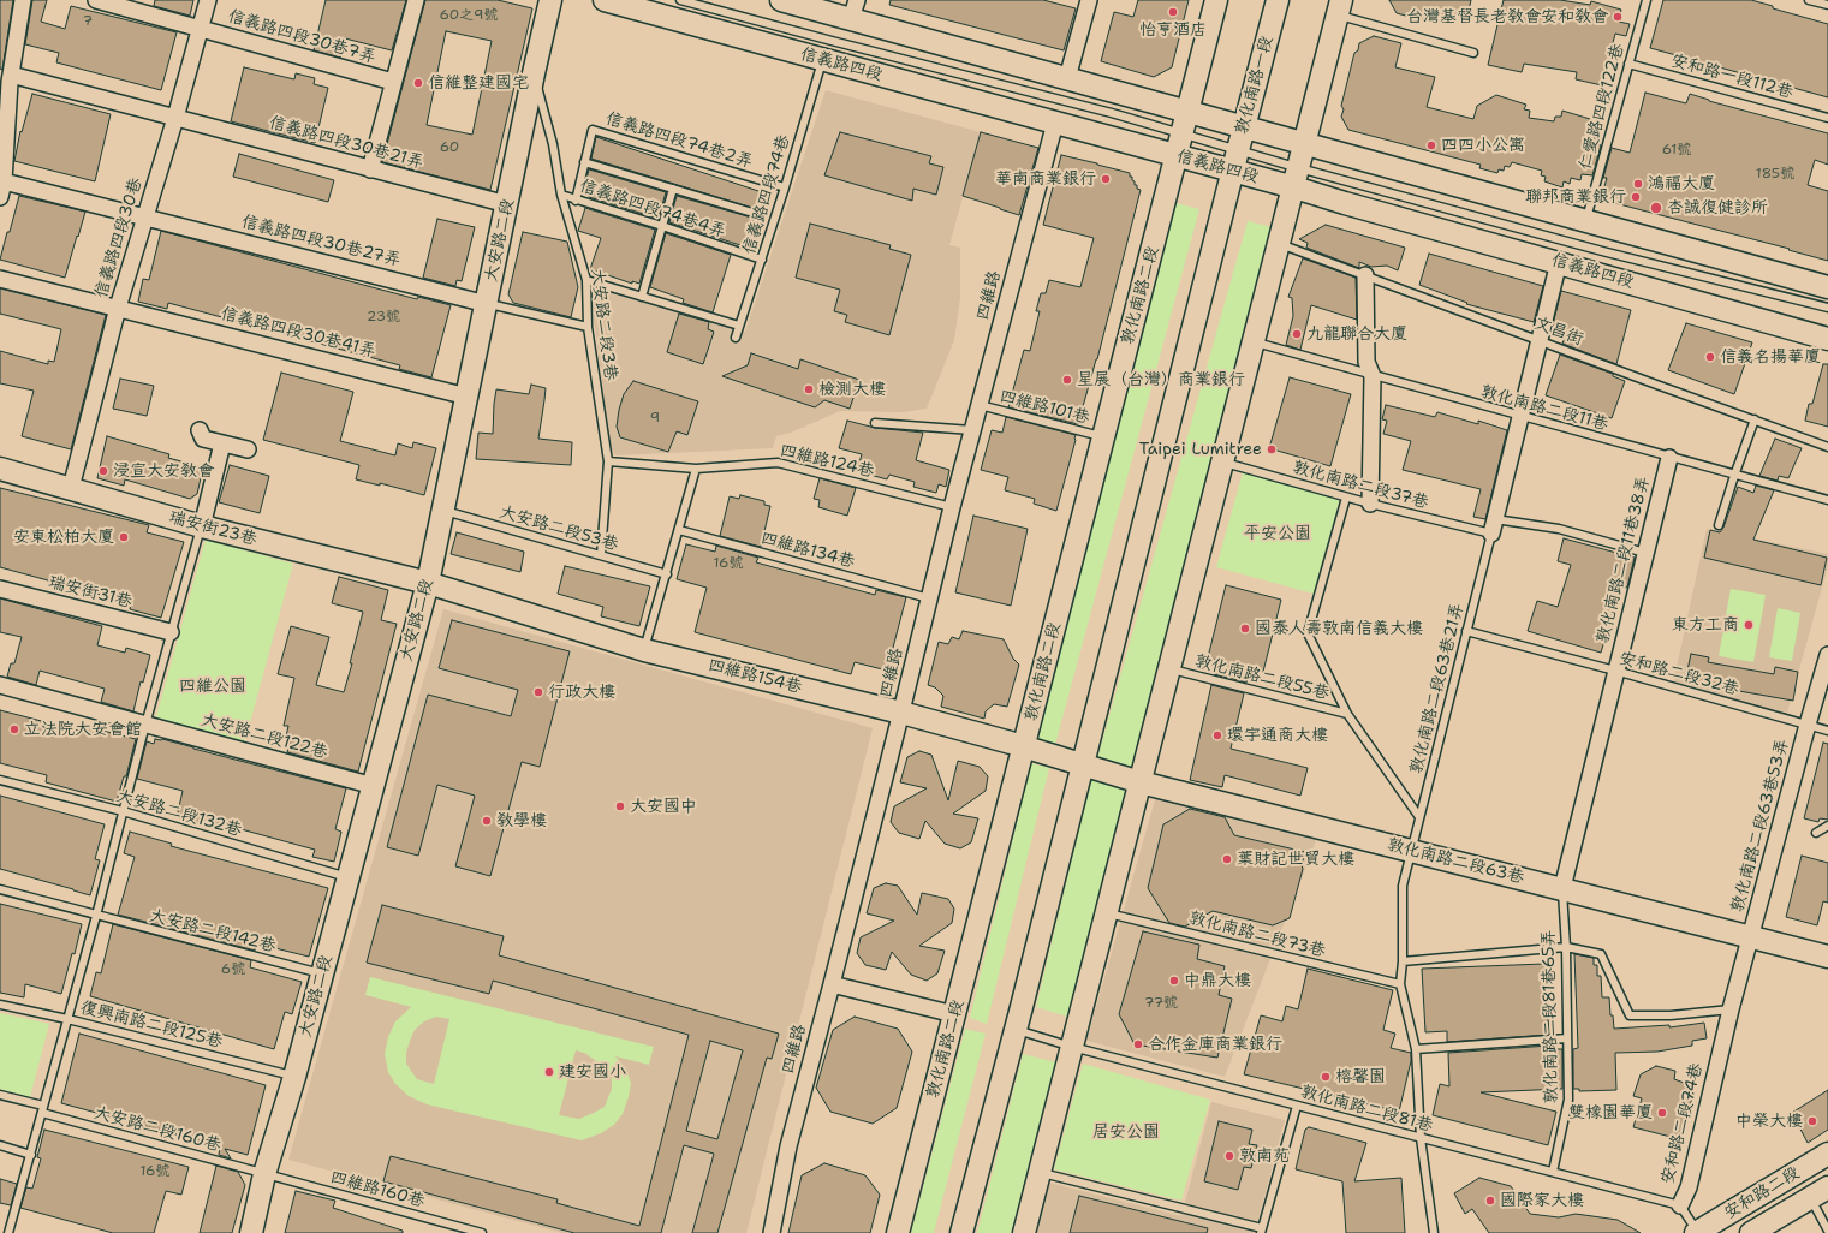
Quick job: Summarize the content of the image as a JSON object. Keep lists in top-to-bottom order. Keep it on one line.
{"streets":{"main road":["信義路四段","敦化南路一段","大安路二段","敦化南路二段","瑞安街23巷","四維路154巷","敦化南路二段63巷","安和路二段"],"street":["信義路四段30巷7弄","信義路四段30巷21弄","信義路四段30巷","信義路四段30巷27弄","四維路","信義路四段30巷41弄","敦化南路二段11巷38弄","瑞安街31巷","大安路二段122巷","敦化南路二段63巷53弄","安和路二段74巷"],"lane":["安和路一段112巷","仁愛路四段122巷","信義路四段74巷2弄","信義路四段74巷","信義路四段74巷4弄","大安路二段3巷","文昌街","四維路101巷","敦化南路二段11巷","四維路124巷","敦化南路二段37巷","大安路二段53巷","四維路134巷","安和路二段32巷","敦化南路二段55巷","敦化南路二段63巷21弄","大安路二段132巷","大安路二段142巷","敦化南路二段73巷","敦化南路二段81巷65弄","復興南路二段125巷","敦化南路二段81巷","大安路二段160巷","四維路160巷"]},"crossings":[["信義路四段30巷7弄","信義路四段30巷"],["信義路四段","敦化南路一段"],["信義路四段","信義路四段74巷"],["信義路四段","四維路"],["信義路四段","敦化南路二段"],["安和路一段112巷","仁愛路四段122巷"],["信義路四段74巷2弄","信義路四段74巷"],["信義路四段30巷21弄","信義路四段30巷"],["信義路四段30巷21弄","大安路二段"],["信義路四段74巷","信義路四段74巷4弄"],["信義路四段74巷4弄","大安路二段3巷"],["信義路四段30巷","信義路四段30巷27弄"],["信義路四段30巷","信義路四段30巷41弄"],["信義路四段30巷","瑞安街23巷"],["大安路二段","信義路四段30巷27弄"],["大安路二段","大安路二段3巷"],["大安路二段","信義路四段30巷41弄"],["大安路二段","瑞安街23巷"],["大安路二段","大安路二段53巷"],["大安路二段","四維路154巷"],["大安路二段","大安路二段122巷"],["大安路二段","大安路二段132巷"],["大安路二段","大安路二段142巷"],["大安路二段","復興南路二段125巷"],["大安路二段","大安路二段160巷"],["大安路二段","四維路160巷"],["四維路","四維路101巷"],["四維路","四維路124巷"],["四維路","四維路134巷"],["四維路","四維路154巷"],["敦化南路二段","四維路101巷"],["敦化南路二段","四維路154巷"],["大安路二段3巷","四維路124巷"],["大安路二段3巷","大安路二段53巷"],["敦化南路二段11巷","敦化南路二段11巷38弄"],["敦化南路二段37巷","敦化南路二段11巷38弄"],["敦化南路二段37巷","敦化南路二段63巷21弄"],["瑞安街23巷","四維路154巷"],["敦化南路二段11巷38弄","安和路二段32巷"],["敦化南路二段11巷38弄","敦化南路二段63巷"],["敦化南路二段11巷38弄","敦化南路二段81巷65弄"],["安和路二段32巷","敦化南路二段63巷21弄"],["安和路二段32巷","敦化南路二段63巷53弄"],["四維路154巷","敦化南路二段63巷"],["敦化南路二段63巷21弄","敦化南路二段63巷"],["敦化南路二段63巷21弄","敦化南路二段73巷"],["敦化南路二段63巷21弄","敦化南路二段81巷"],["敦化南路二段63巷53弄","敦化南路二段63巷"],["敦化南路二段63巷53弄","安和路二段74巷"],["敦化南路二段63巷","敦化南路二段81巷65弄"],["敦化南路二段81巷65弄","敦化南路二段81巷"],["敦化南路二段81巷","安和路二段74巷"],["大安路二段160巷","四維路160巷"]],"parks":["平安公園","四維公園","居安公園"],"places":["怡亨酒店","台灣基督長老教會安和教會","信維整建國宅","四四小公寓","華南商業銀行","鴻福大廈","聯邦商業銀行","杏誠復健診所","九龍聯合大廈","信義名揚華廈","星展（台灣）商業銀行","檢測大樓","Taipei Lumitree","浸宣大安教會","安東松柏大廈","東方工商","國泰人壽敦南信義大樓","行政大樓","立法院大安會館","環宇通商大樓","大安國中","教學樓","葉財記世貿大樓","中鼎大樓","合作金庫商業銀行","建安國小","榕馨園","雙橡園華廈","中榮大樓","敦南苑","國際家大樓"],"house_numbers":["60之9號","7","60","61號","185號","23號","9","16號","6號","77號","16號"]}
